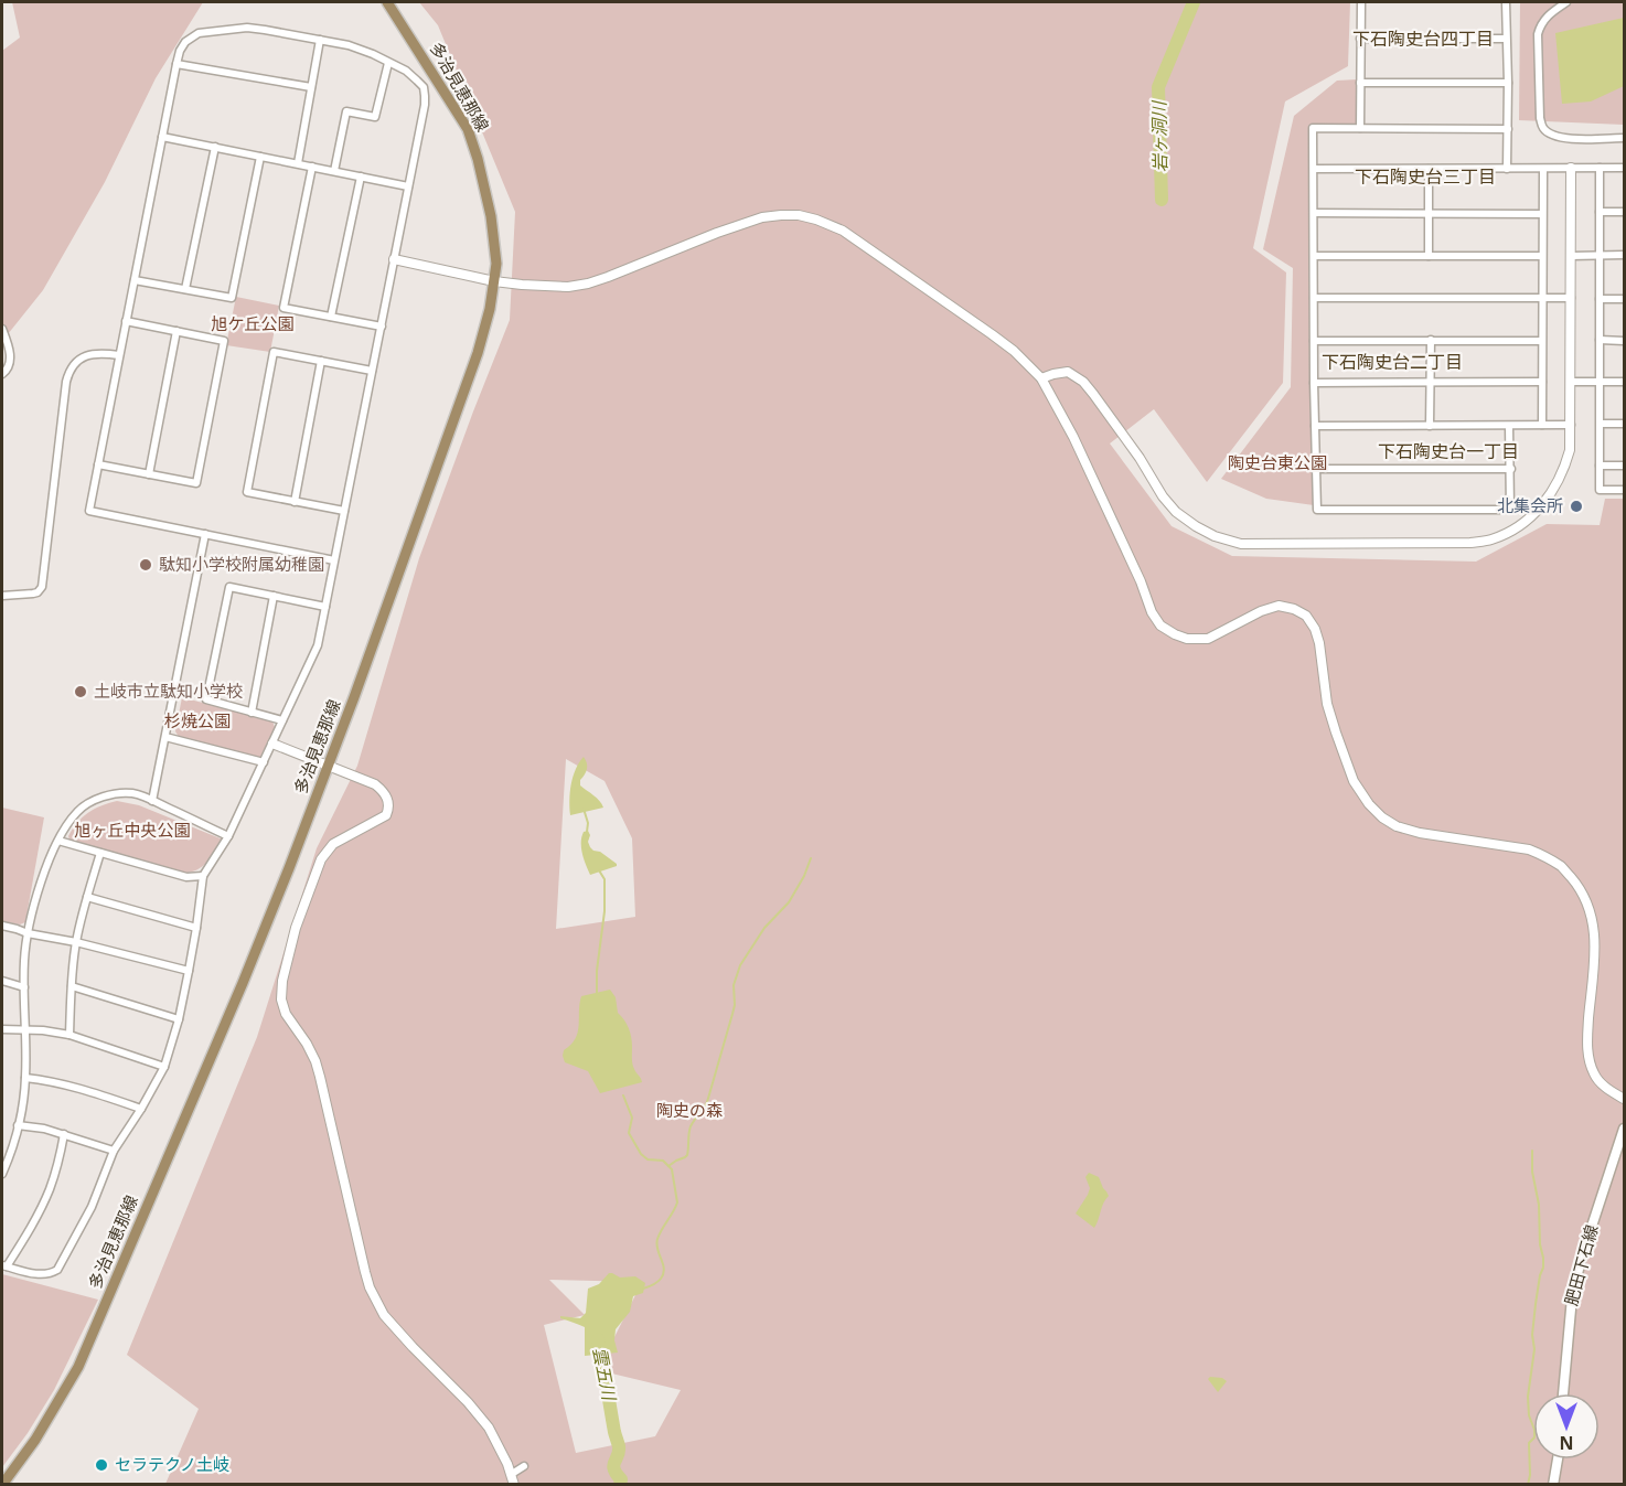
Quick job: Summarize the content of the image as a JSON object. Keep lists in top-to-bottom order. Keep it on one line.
{"streets":{"main road":["多治見恵那線","肥田下石線"]},"districts":["下石陶史台四丁目","下石陶史台三丁目","下石陶史台二丁目","下石陶史台一丁目"],"water":["岩ヶ洞川","雲五川"],"parks":["旭ケ丘公園","陶史台東公園","杉焼公園","旭ヶ丘中央公園","陶史の森"],"places":["北集会所","駄知小学校附属幼稚園","土岐市立駄知小学校","セラテクノ土岐"],"north":"bottom"}
